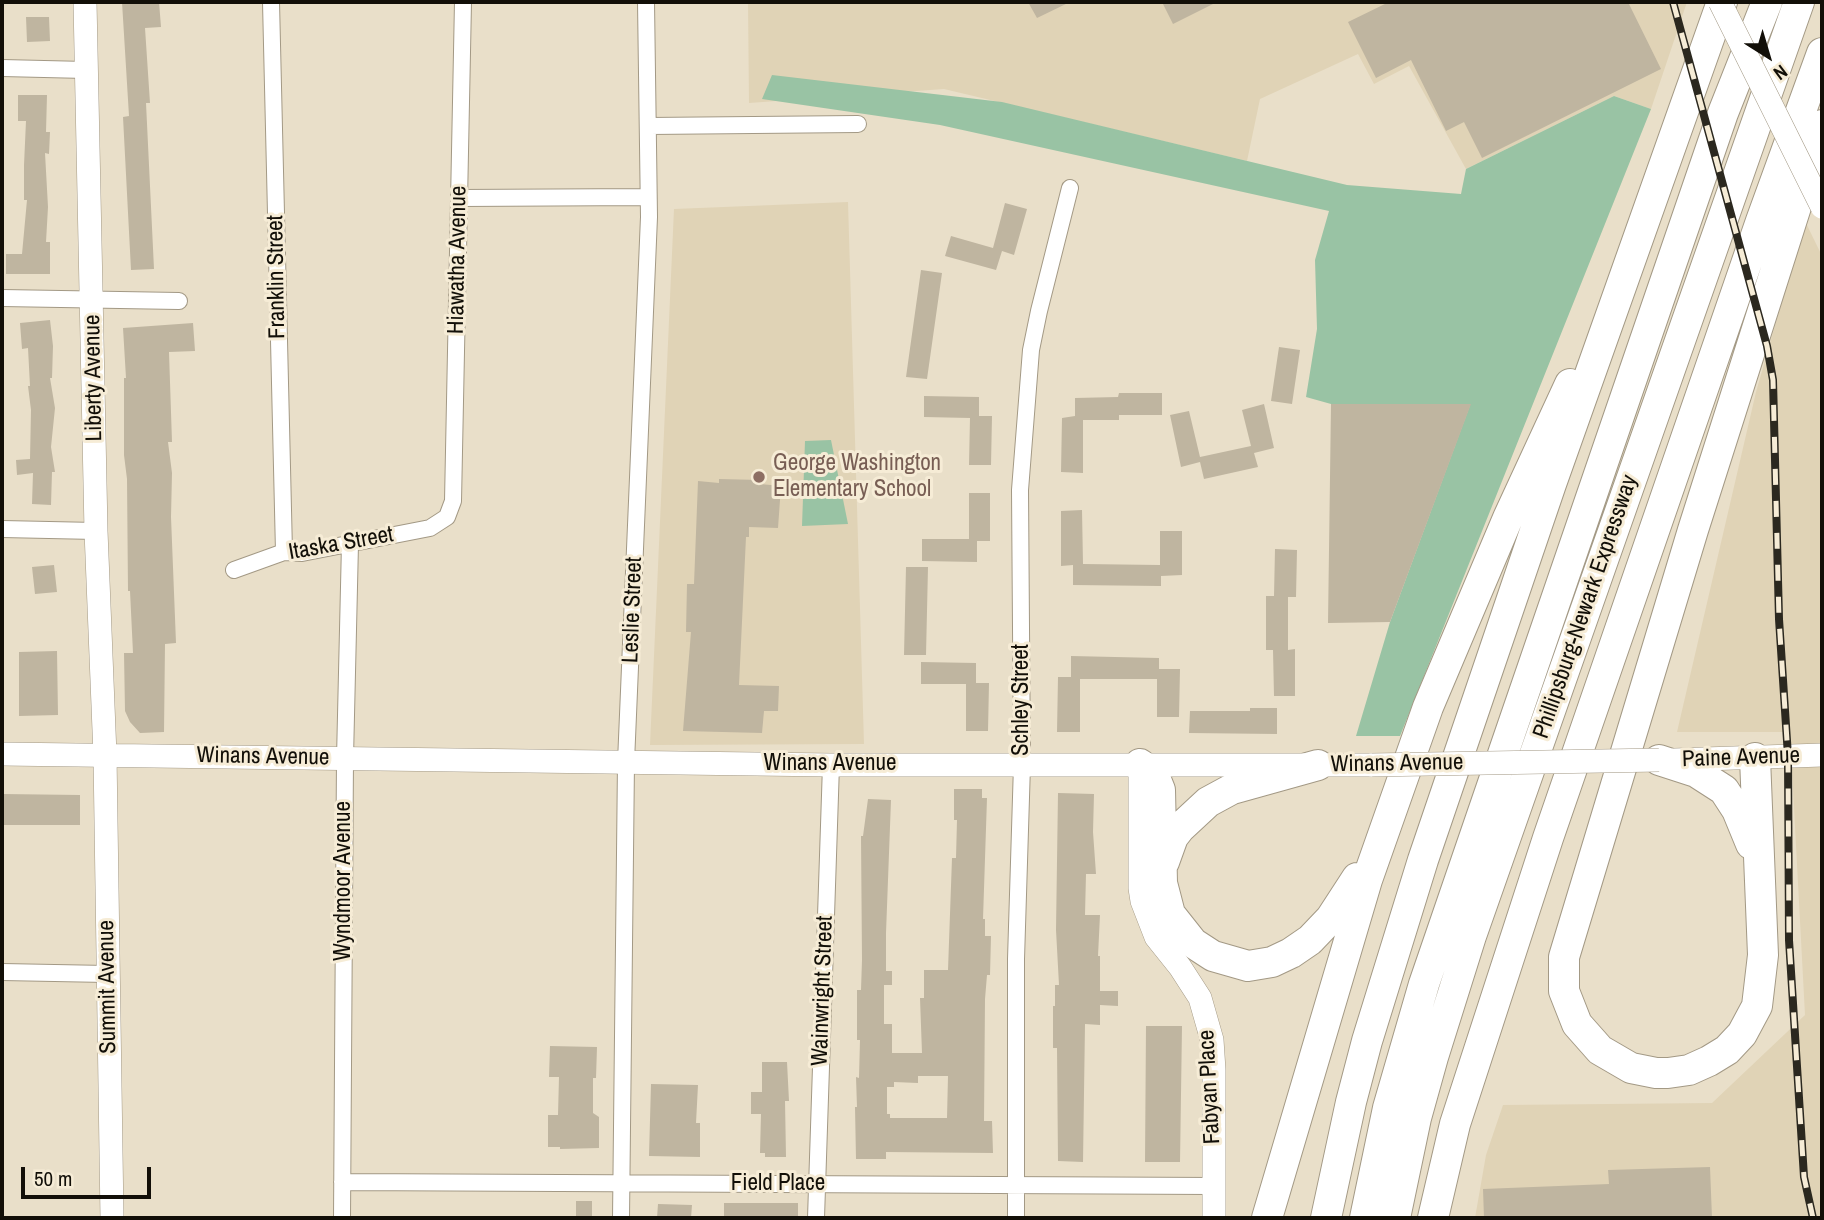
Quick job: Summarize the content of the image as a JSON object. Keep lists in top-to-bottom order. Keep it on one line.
{"streets":{"highway":["Phillipsburg-Newark Expressway"],"street":["Hiawatha Avenue","Franklin Street","Liberty Avenue","Itaska Street","Leslie Street","Schley Street","Winans Avenue","Paine Avenue","Wyndmoor Avenue","Summit Avenue","Wainwright Street","Fabyan Place","Field Place"]},"crossings":[["Hiawatha Avenue","Itaska Street"],["Franklin Street","Itaska Street"],["Liberty Avenue","Winans Avenue"],["Liberty Avenue","Summit Avenue"],["Itaska Street","Wyndmoor Avenue"],["Leslie Street","Winans Avenue"],["Leslie Street","Field Place"],["Schley Street","Winans Avenue"],["Schley Street","Field Place"],["Winans Avenue","Paine Avenue"],["Winans Avenue","Wyndmoor Avenue"],["Winans Avenue","Summit Avenue"],["Winans Avenue","Wainwright Street"],["Winans Avenue","Fabyan Place"],["Wyndmoor Avenue","Field Place"],["Wainwright Street","Field Place"],["Fabyan Place","Field Place"]],"places":["George Washington Elementary School"],"scale_bar":"50 m","north":"bottom right"}
